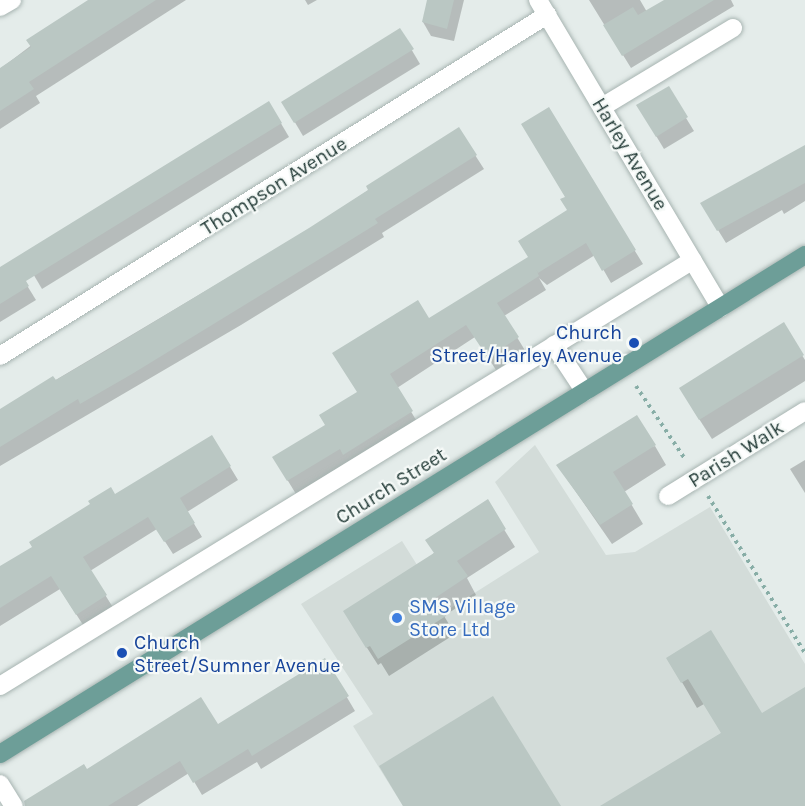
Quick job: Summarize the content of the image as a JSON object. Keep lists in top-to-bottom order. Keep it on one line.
{"streets":{"main road":["Church Street"],"street":["Harley Avenue","Thompson Avenue","Parish Walk"]},"crossings":[["Harley Avenue","Thompson Avenue"],["Harley Avenue","Church Street"]],"places":["Church Street/Harley Avenue","SMS Village Store Ltd","Church Street/Sumner Avenue"]}
